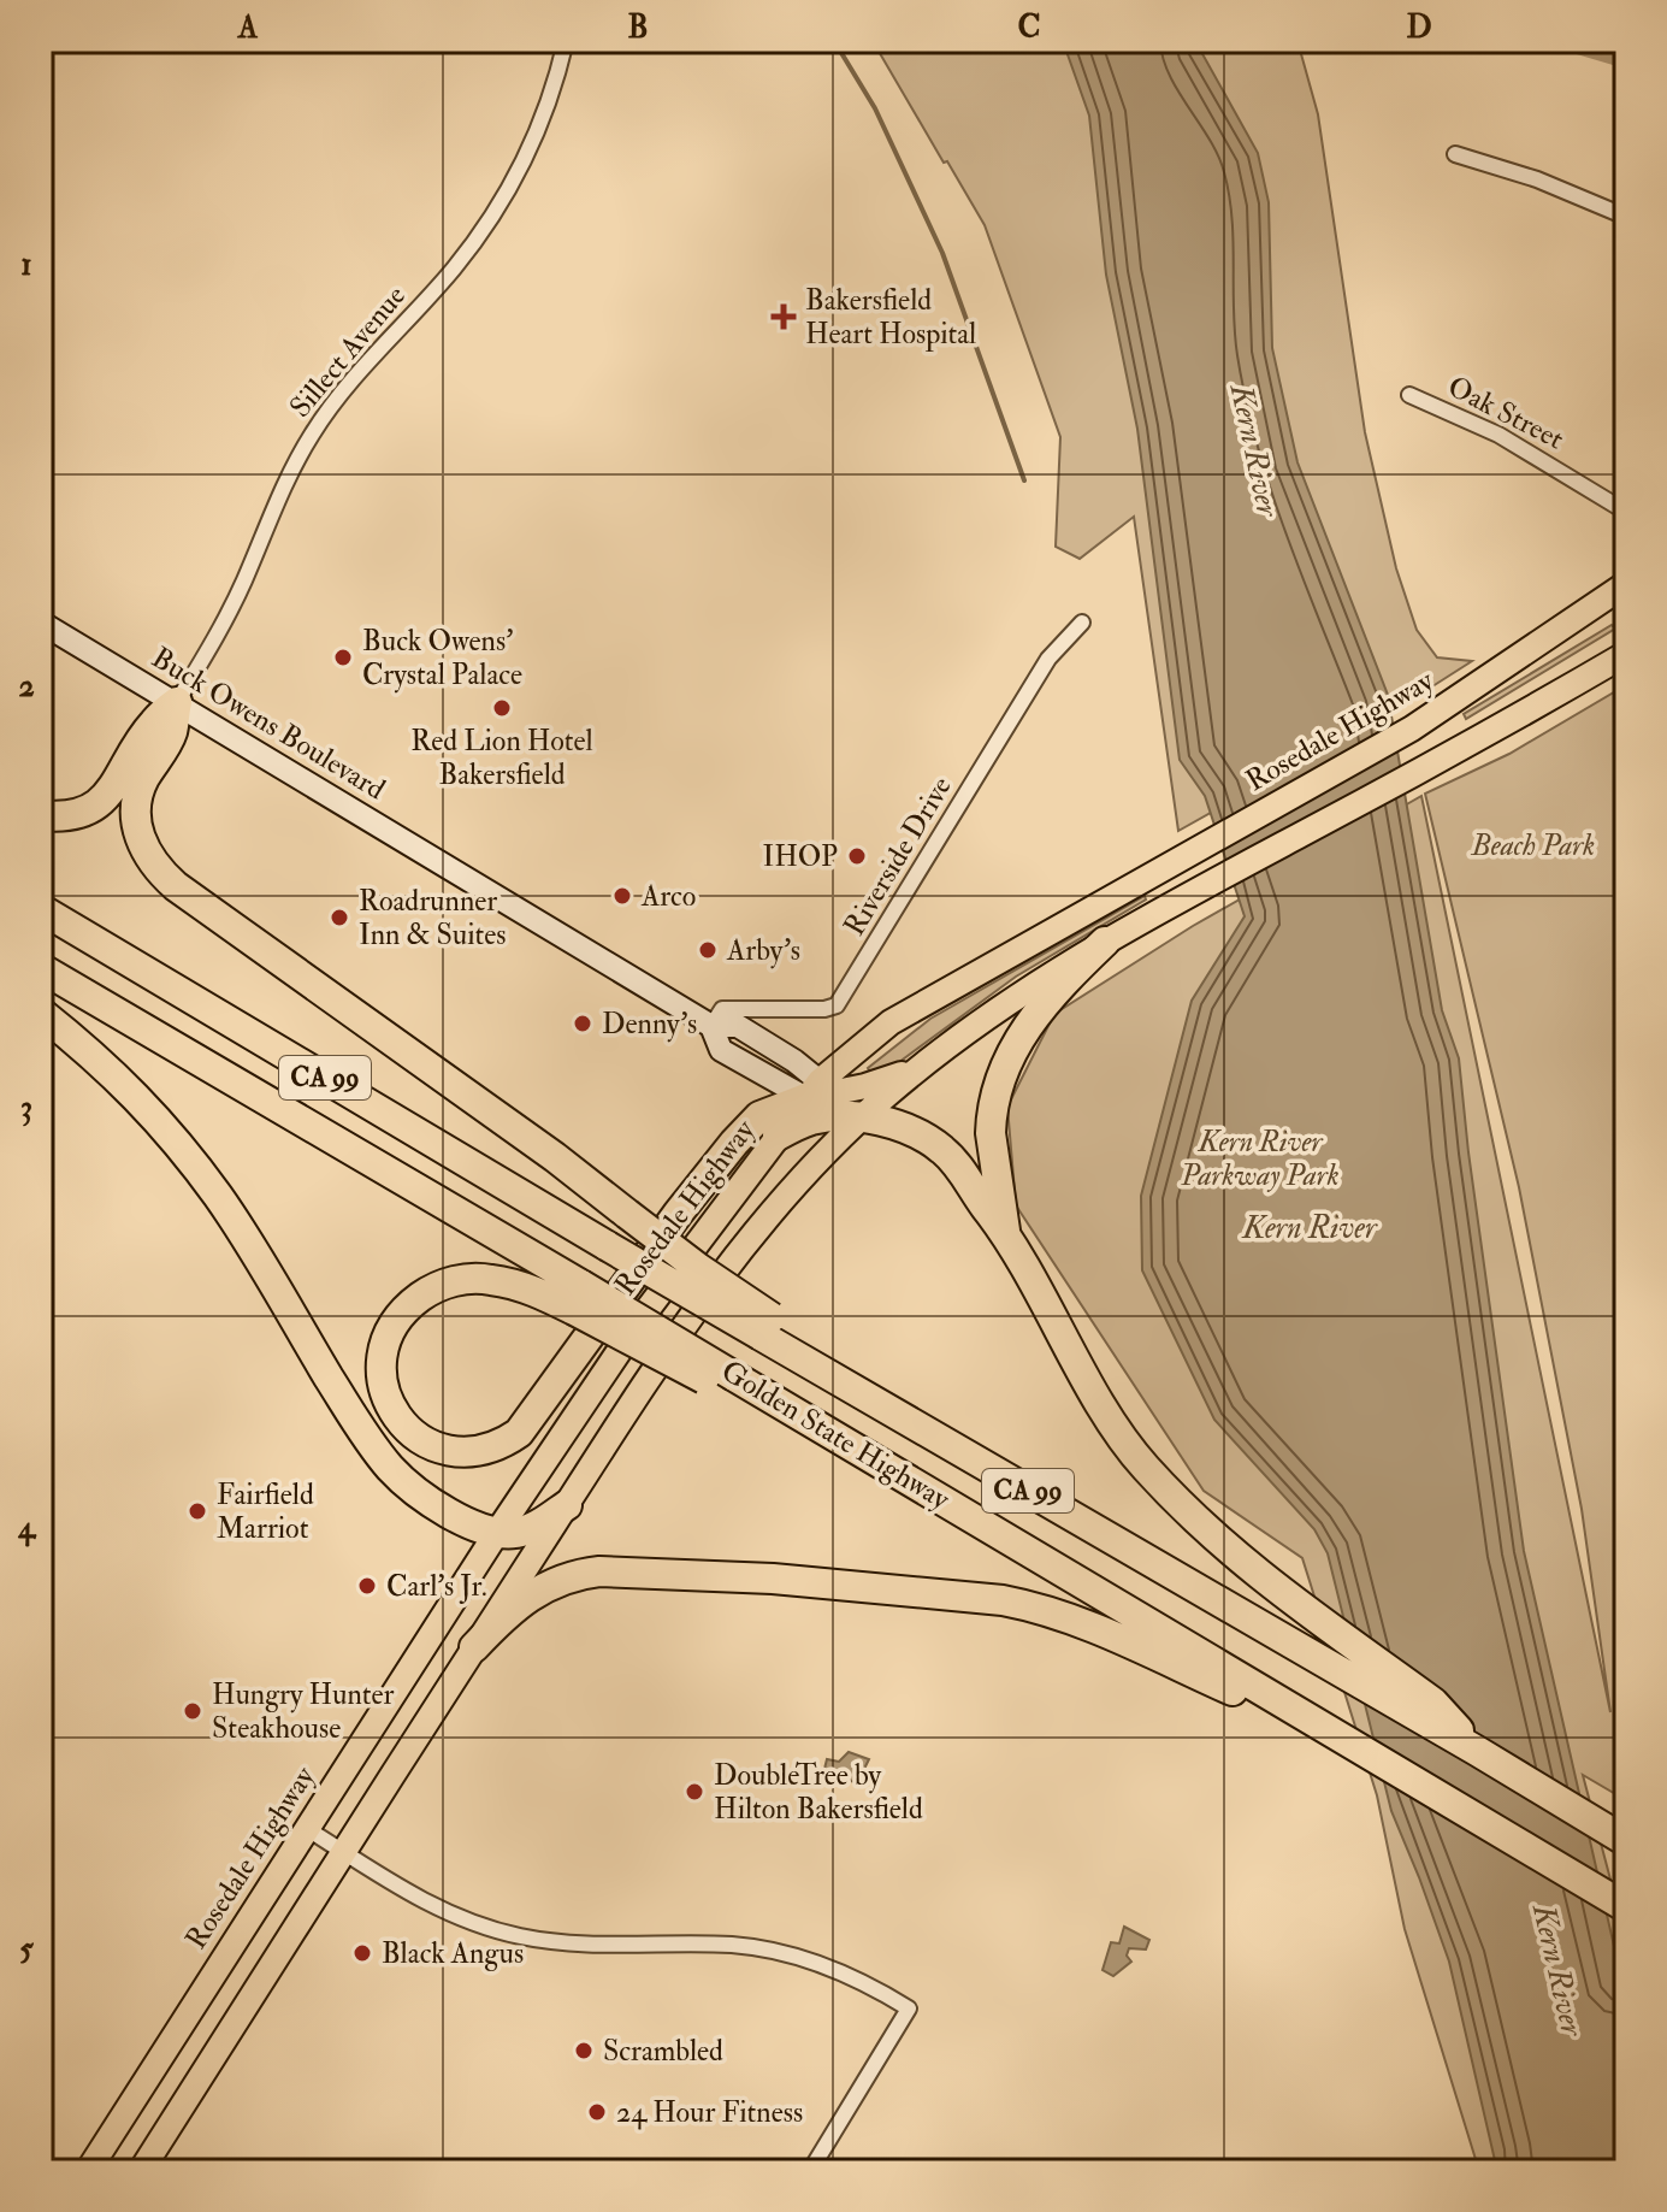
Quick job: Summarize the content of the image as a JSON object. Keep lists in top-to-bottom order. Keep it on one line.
{"streets":{"highway":["CA 99","Golden State Highway"],"main road":["Buck Owens Boulevard","Rosedale Highway"],"street":["Sillect Avenue","Oak Street","Riverside Drive"]},"crossings":[["Sillect Avenue","Buck Owens Boulevard"],["Buck Owens Boulevard","Rosedale Highway"],["Buck Owens Boulevard","Riverside Drive"],["CA 99","Golden State Highway"]],"water":["Kern River"],"parks":["Beach Park","Kern River Parkway Park"],"places":{"health":["Bakersfield Heart Hospital"],"other":["Buck Owens' Crystal Palace","Red Lion Hotel Bakersfield","IHOP","Arco","Roadrunner Inn & Suites","Arby's","Denny's","Fairfield Marriot","Carl's Jr.","Hungry Hunter Steakhouse","DoubleTree by Hilton Bakersfield","Black Angus","Scrambled","24 Hour Fitness"]},"grid":{"columns":["A","B","C","D"],"rows":["1","2","3","4","5"]}}
